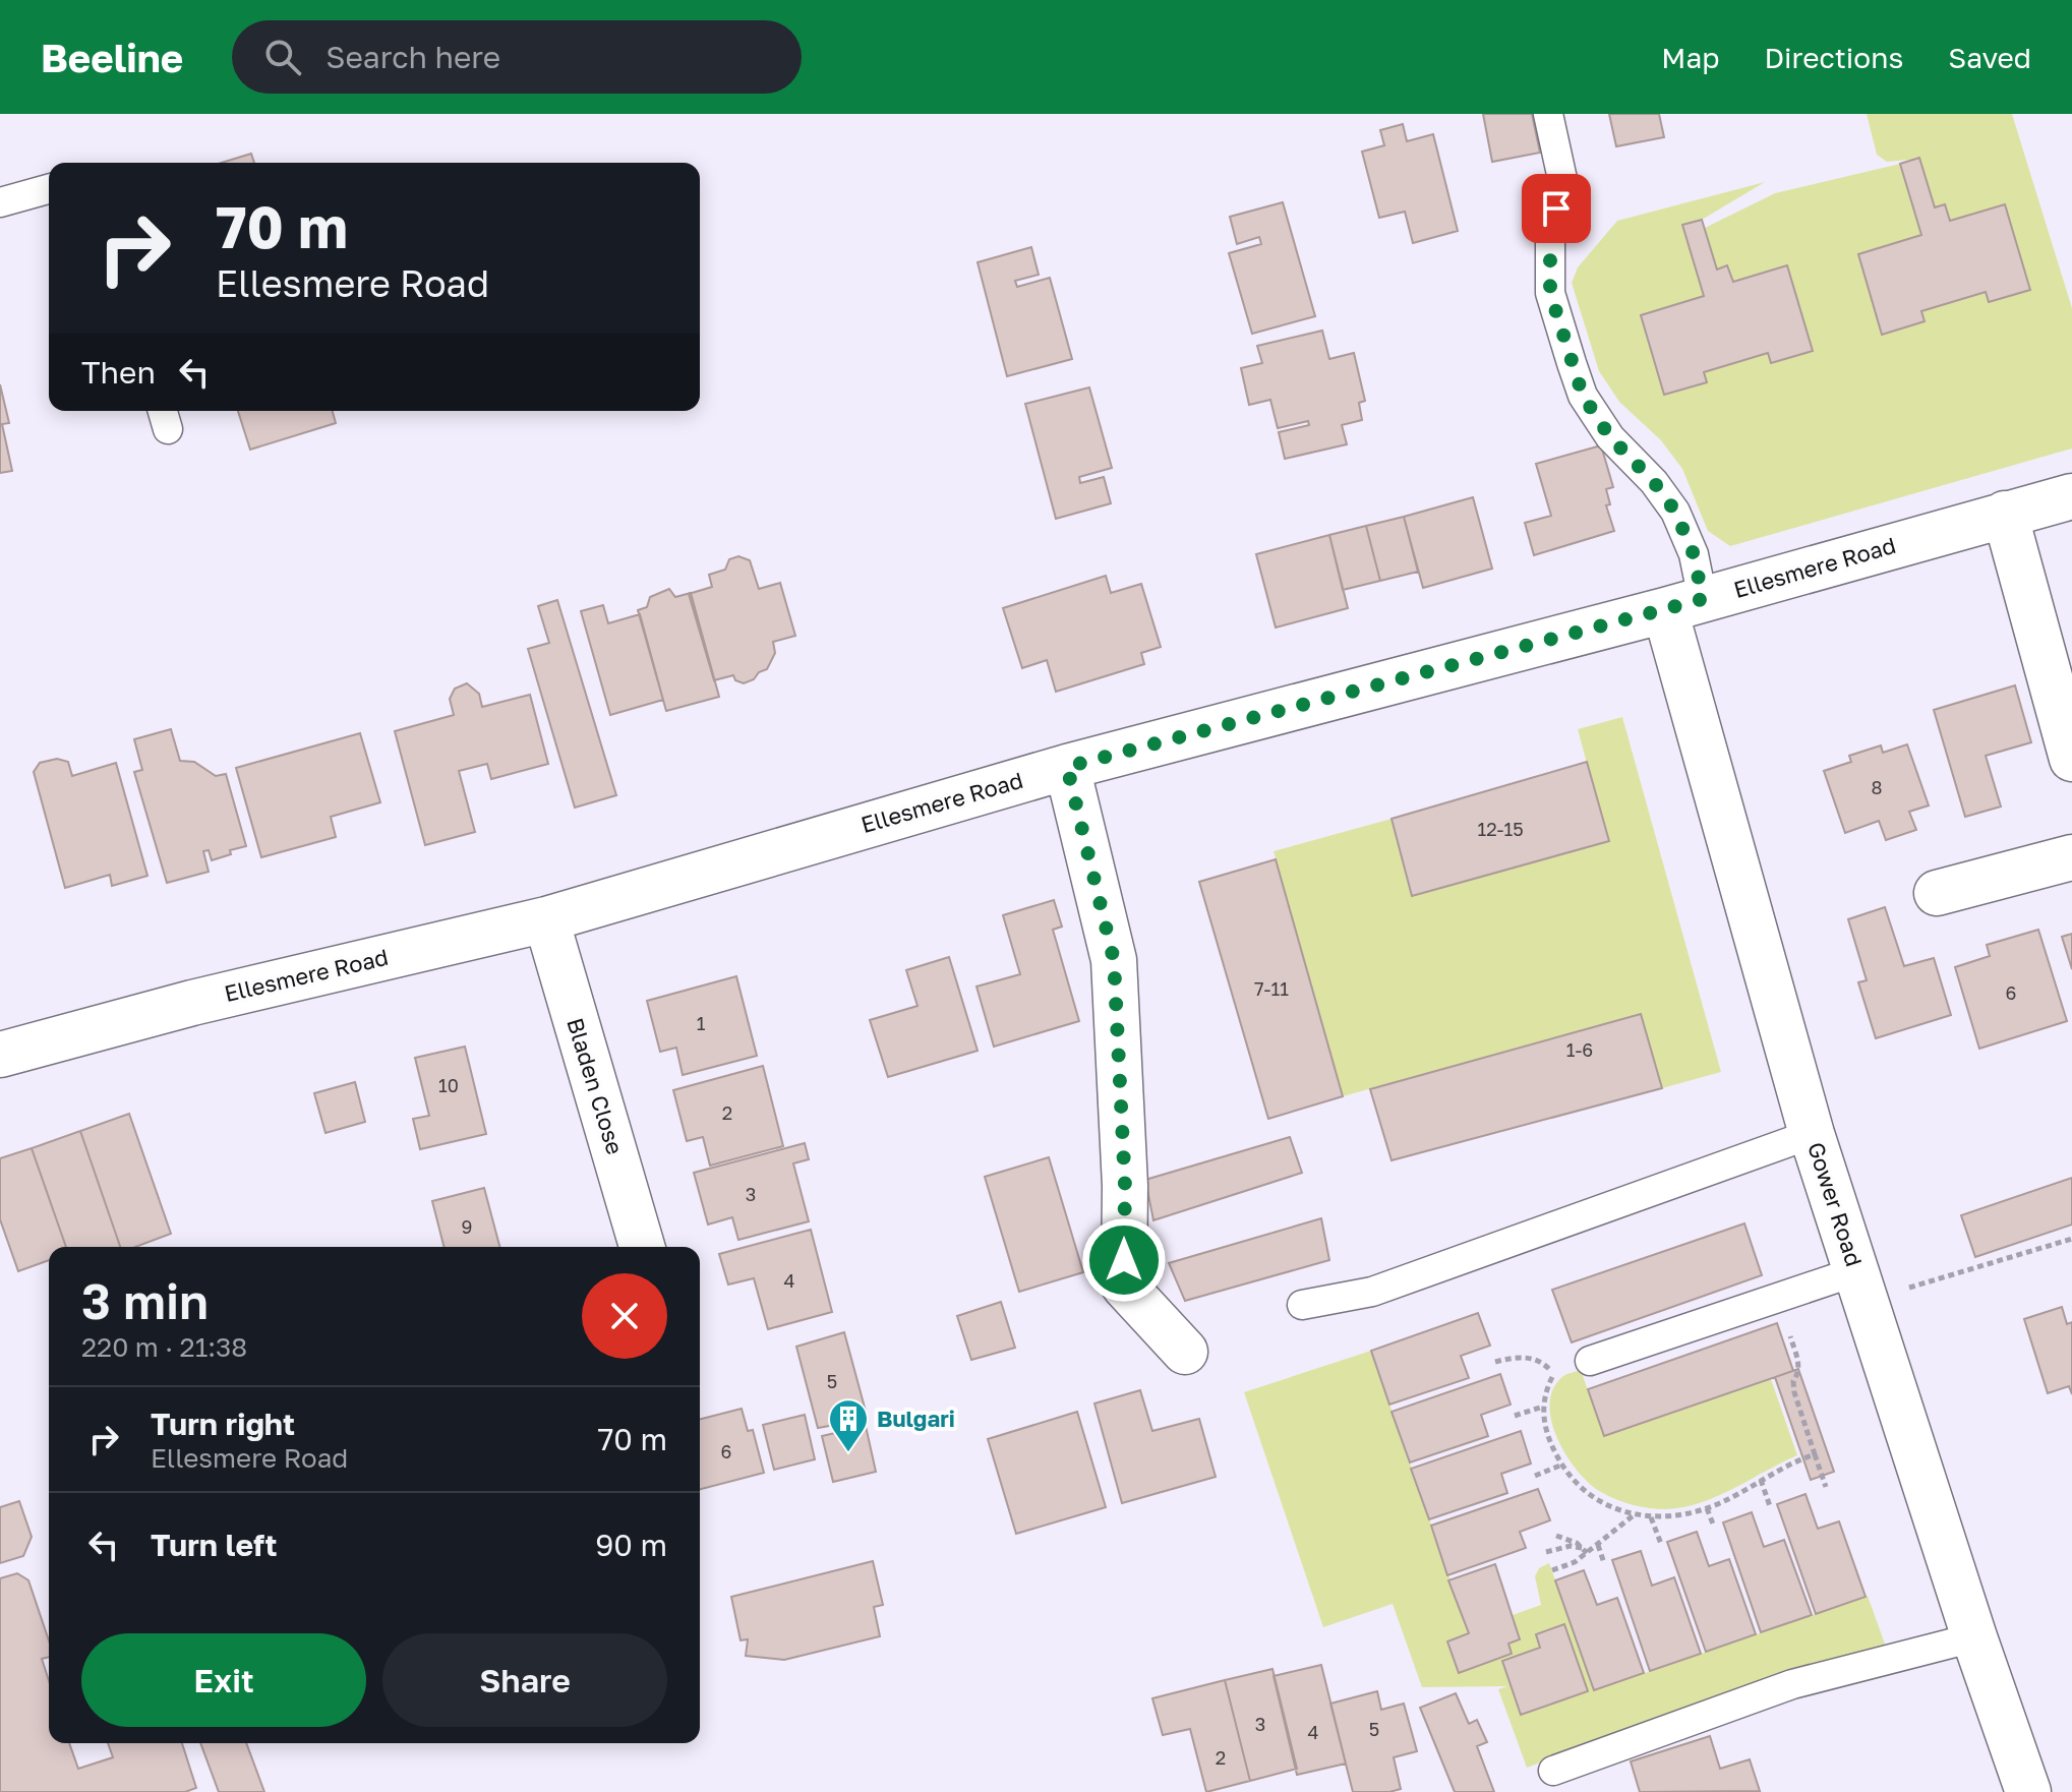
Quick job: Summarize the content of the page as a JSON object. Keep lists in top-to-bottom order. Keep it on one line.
{"streets":{"street":["Ellesmere Road","Bladen Close","Gower Road"]},"crossings":[["Ellesmere Road","Bladen Close"],["Ellesmere Road","Gower Road"]],"places":{"building":["Bulgari"]},"house_numbers":["8","12-15","7-11","6","1","1-6","10","2","3","9","4","5","6","3","5","4","2"],"page":{"header":"Beeline","search":"Search here","nav":["Map","Directions","Saved"],"turn":["70 m","Ellesmere Road"],"then":"Then","heading":["3 min","220 m · 21:38"],"list":[{"name":"Turn right","note":"Ellesmere Road","value":"70 m"},{"name":"Turn left","value":"90 m"}],"buttons":["Exit","Share"]}}
